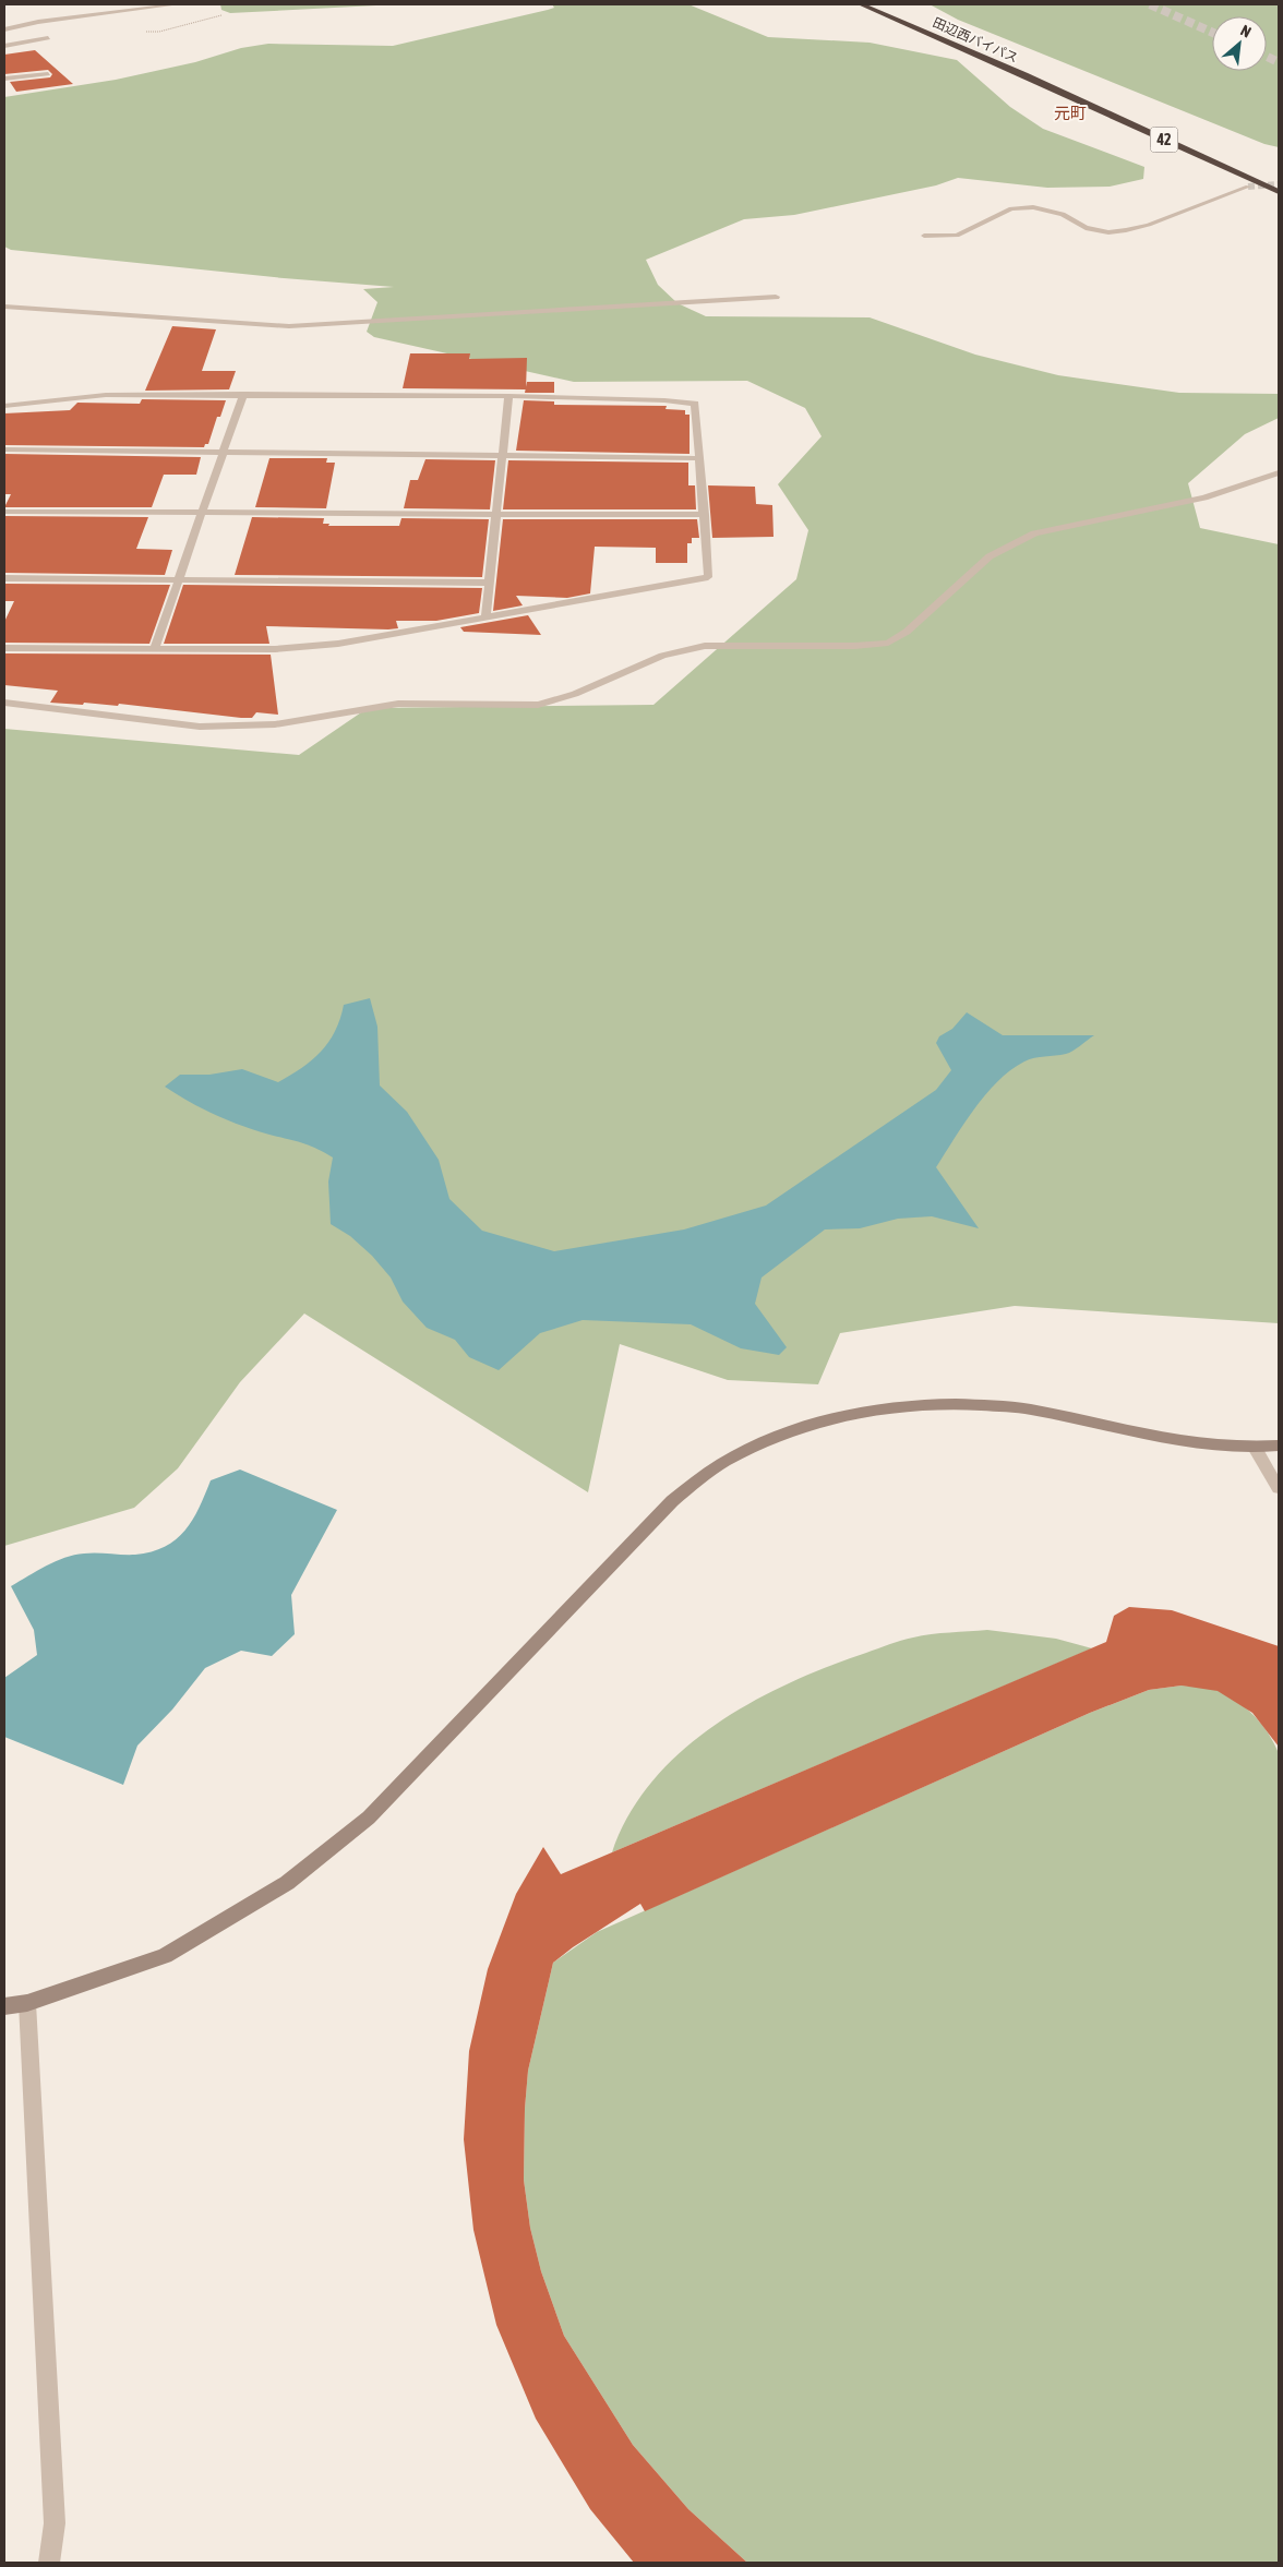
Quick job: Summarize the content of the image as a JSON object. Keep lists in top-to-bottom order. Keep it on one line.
{"streets":{"highway":["田辺西バイパス","42"]},"districts":["元町"],"north":"top right"}
